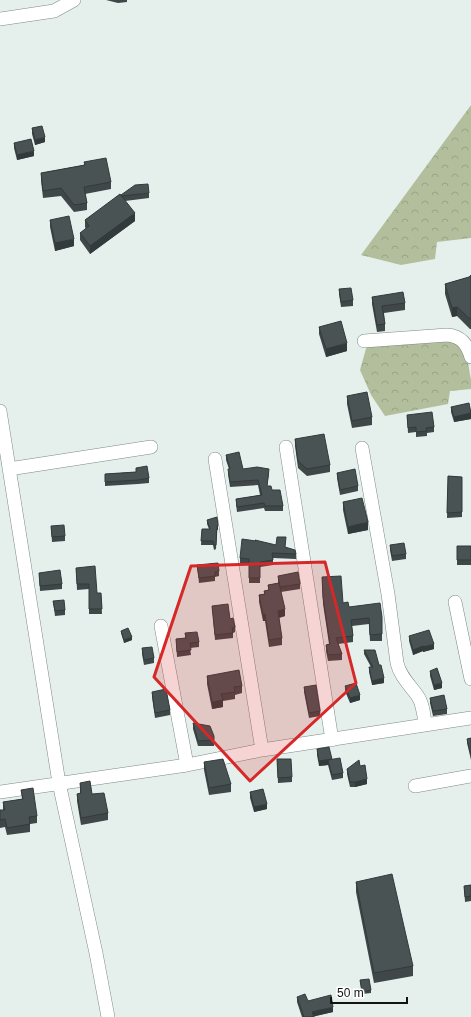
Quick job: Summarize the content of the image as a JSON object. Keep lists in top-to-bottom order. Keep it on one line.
{"scale_bar":"50 m"}
